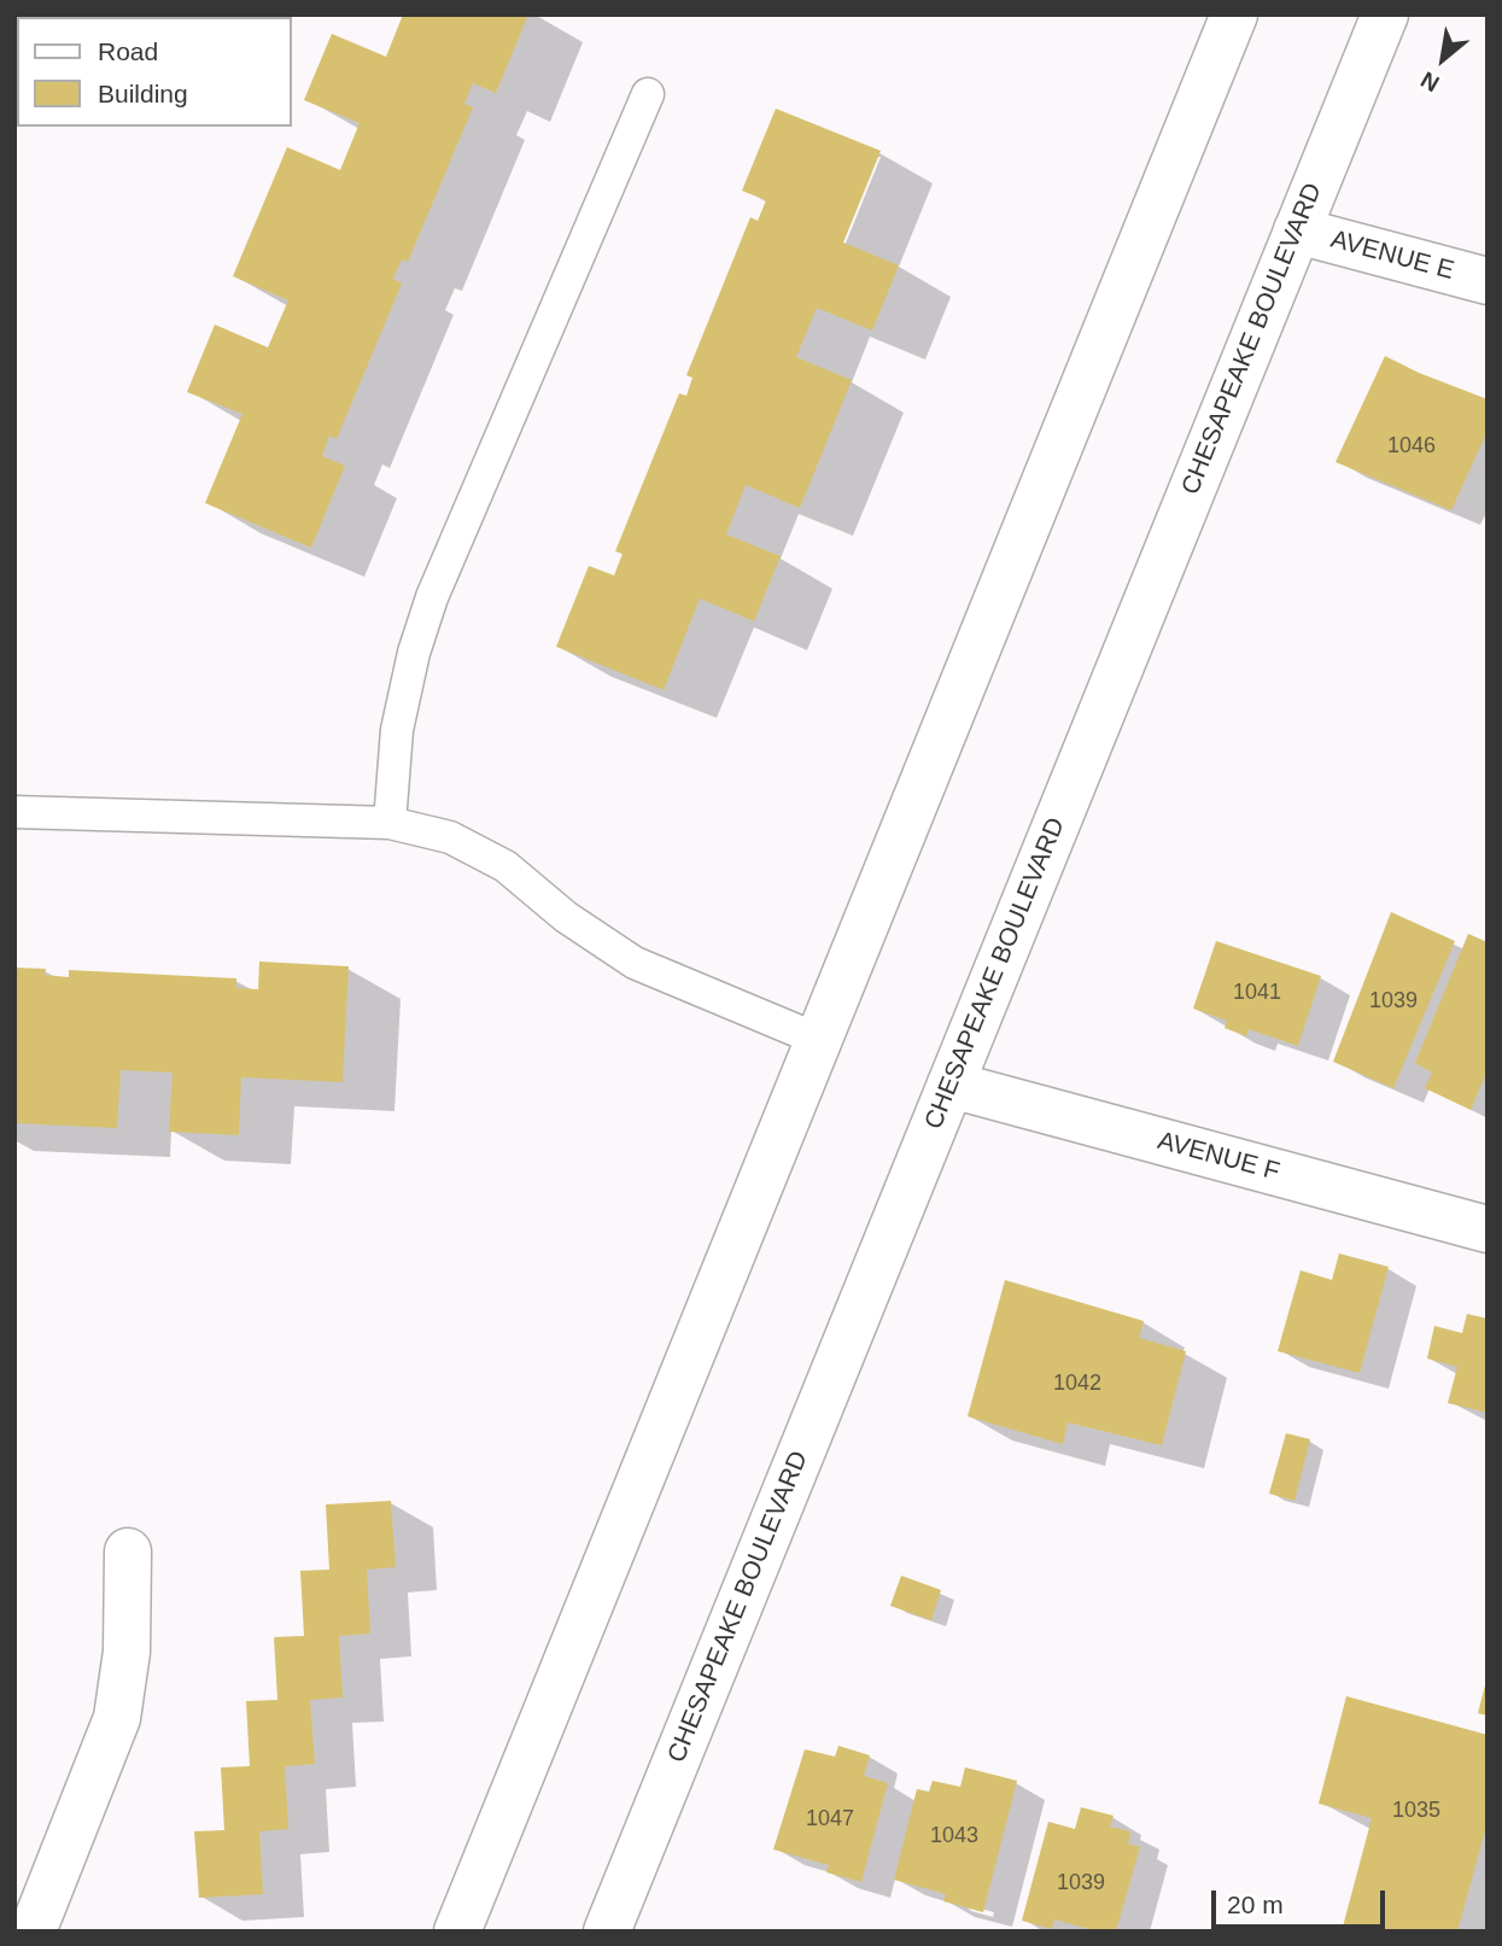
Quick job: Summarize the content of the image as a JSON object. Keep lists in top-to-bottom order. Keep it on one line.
{"streets":{"main road":["AVENUE E","CHESAPEAKE BOULEVARD","AVENUE F"]},"crossings":[["AVENUE E","CHESAPEAKE BOULEVARD"],["CHESAPEAKE BOULEVARD","AVENUE F"]],"house_numbers":["1046","1041","1039","1042","1035","1047","1043","1039"],"legend":["Road","Building"],"scale_bar":"20 m","north":"bottom left"}
